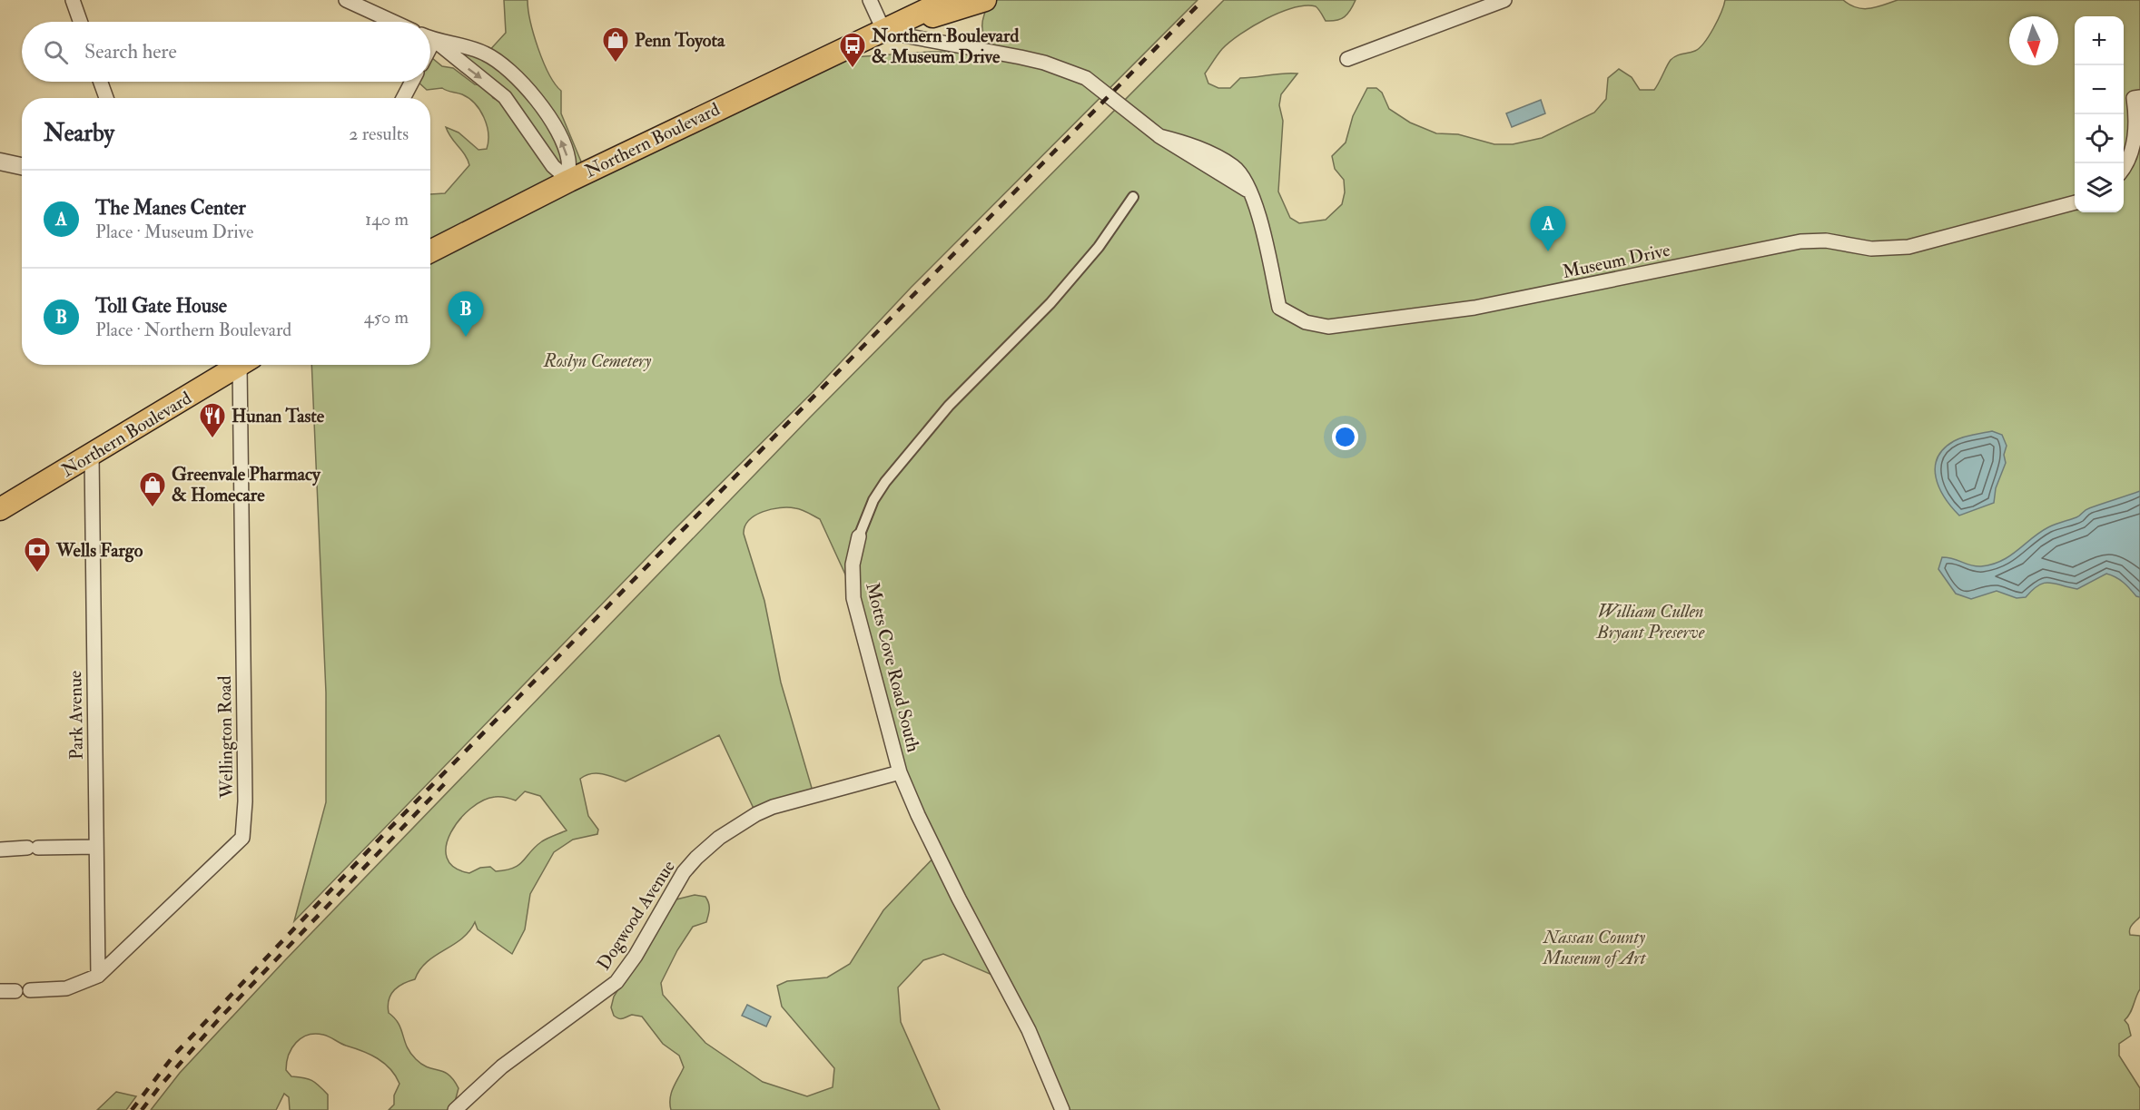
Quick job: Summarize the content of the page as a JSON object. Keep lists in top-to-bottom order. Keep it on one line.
{"streets":{"main road":["Northern Boulevard"],"street":["Museum Drive","Motts Cove Road South","Park Avenue","Wellington Road","Dogwood Avenue"]},"crossings":[["Northern Boulevard","Museum Drive"],["Northern Boulevard","Park Avenue"],["Motts Cove Road South","Dogwood Avenue"],["Park Avenue","Wellington Road"]],"parks":["Roslyn Cemetery","William Cullen Bryant Preserve","Nassau County Museum of Art"],"places":{"shop":["Penn Toyota","Greenvale Pharmacy & Homecare"],"bus stop":["Northern Boulevard & Museum Drive"],"restaurant":["Hunan Taste"],"bank":["Wells Fargo"]},"north":"bottom","page":{"map_buttons":["+","−"],"search":"Search here","heading":["Nearby","2 results"],"list":[{"mark":"A","name":"The Manes Center","note":"Place · Museum Drive","value":"140 m"},{"mark":"B","name":"Toll Gate House","note":"Place · Northern Boulevard","value":"450 m"}],"pins":["A","B"]}}
